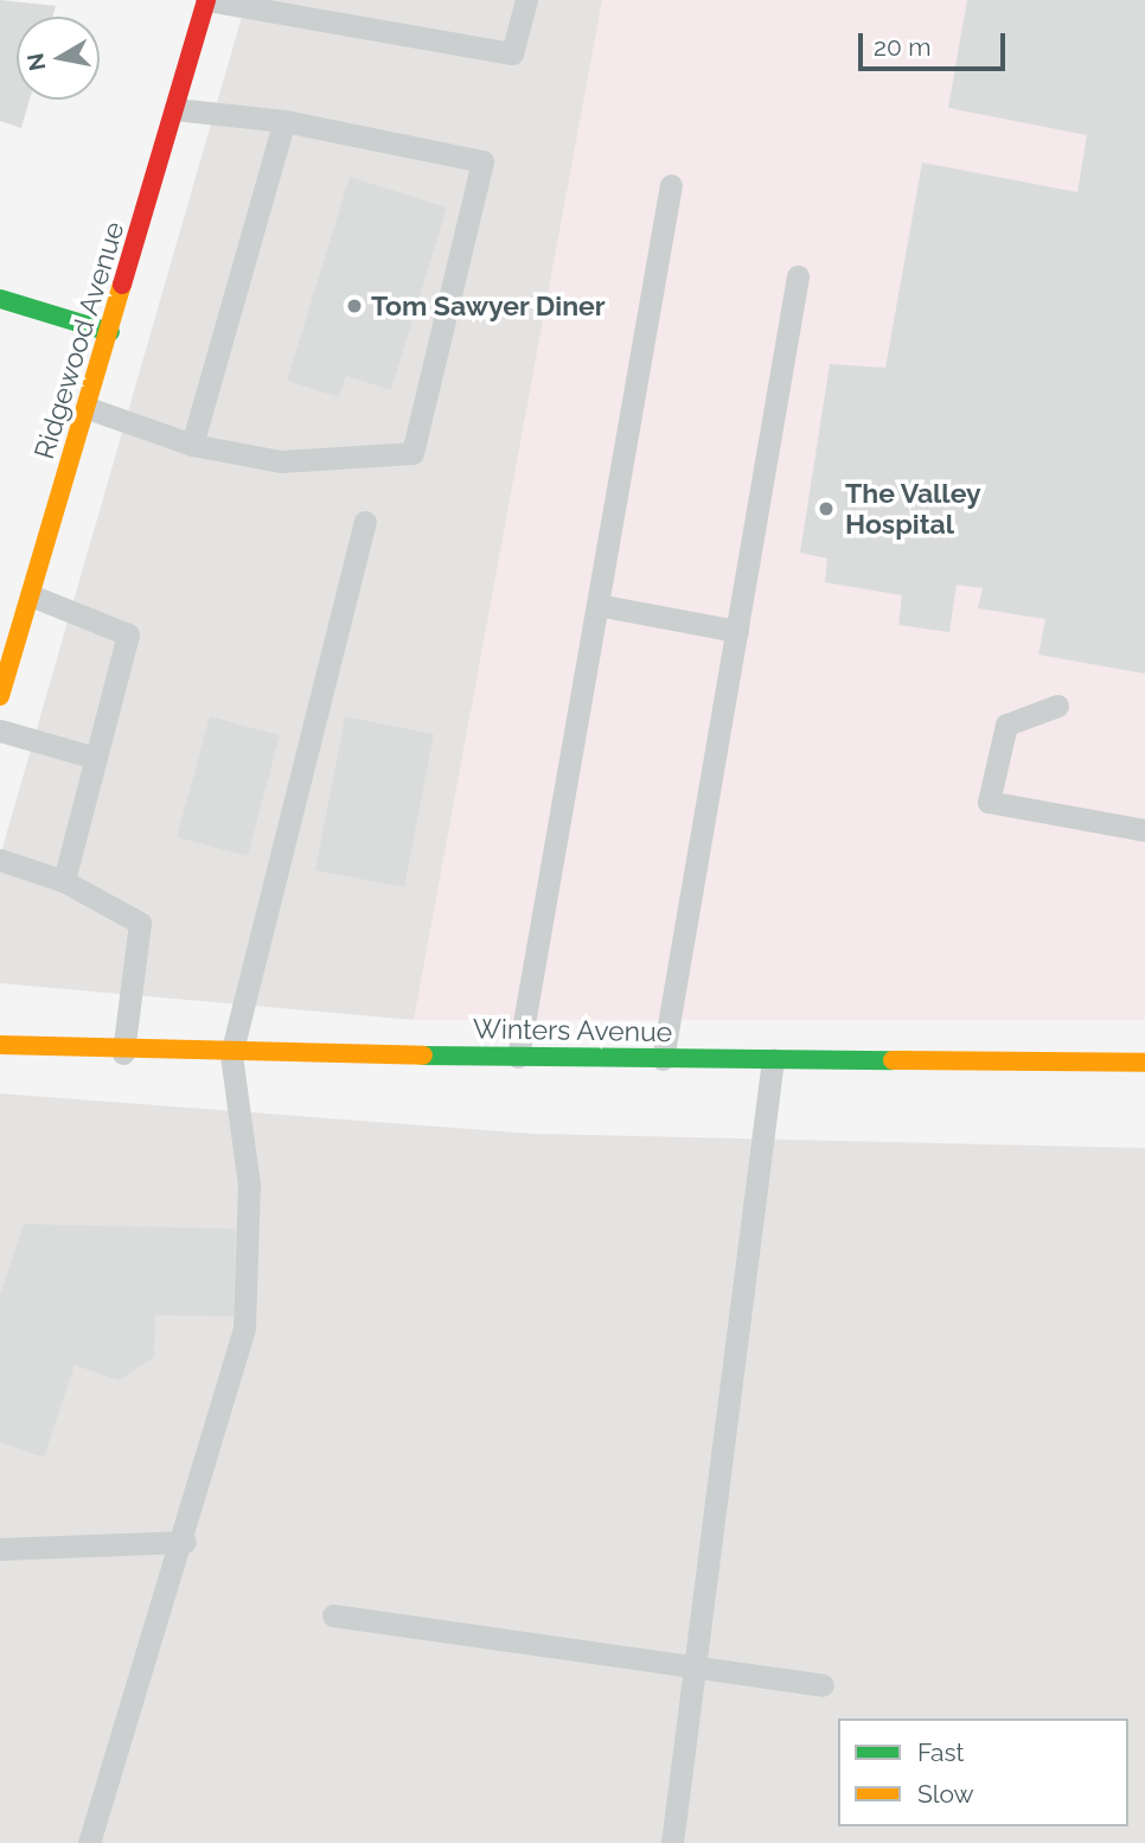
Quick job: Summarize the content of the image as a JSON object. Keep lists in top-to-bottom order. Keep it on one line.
{"streets":{"street":["Ridgewood Avenue","Winters Avenue"]},"places":["Tom Sawyer Diner","The Valley Hospital"],"legend":["Fast","Slow"],"scale_bar":"20 m","north":"left"}
